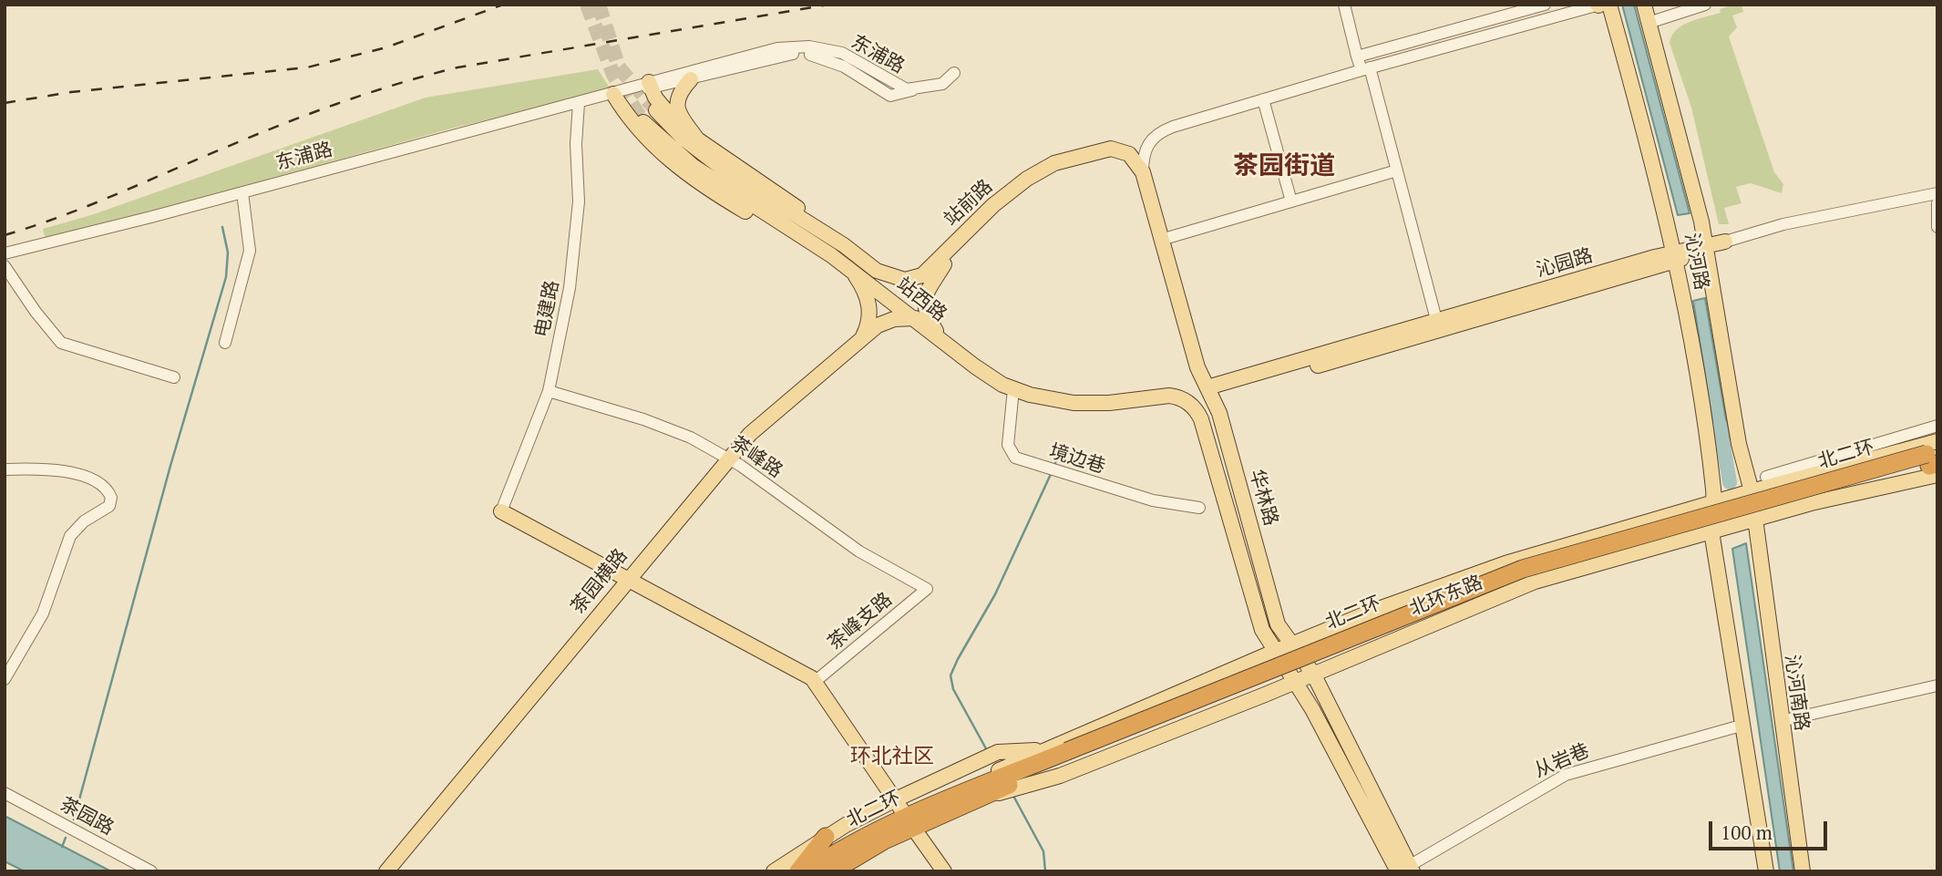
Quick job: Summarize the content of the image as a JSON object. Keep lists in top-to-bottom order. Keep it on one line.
{"streets":{"highway":["北二环"],"main road":["站前路","沁河路","沁园路","站西路","华林路","茶园横路","北环东路","沁河南路"],"street":["东浦路","电建路","茶峰路","境边巷","茶峰支路","从岩巷","茶园路"]},"crossings":[["东浦路","电建路"],["站前路","站西路"],["站前路","华林路"],["沁河路","沁园路"],["沁河路","北环东路"],["沁河路","沁河南路"],["沁园路","华林路"],["站西路","境边巷"],["站西路","华林路"],["站西路","茶园横路"],["电建路","茶峰路"],["北二环","北环东路"],["茶峰路","茶园横路"],["茶峰路","茶峰支路"],["华林路","北环东路"],["华林路","从岩巷"],["北环东路","沁河南路"]],"districts":["茶园街道","环北社区"],"scale_bar":"100 m"}
